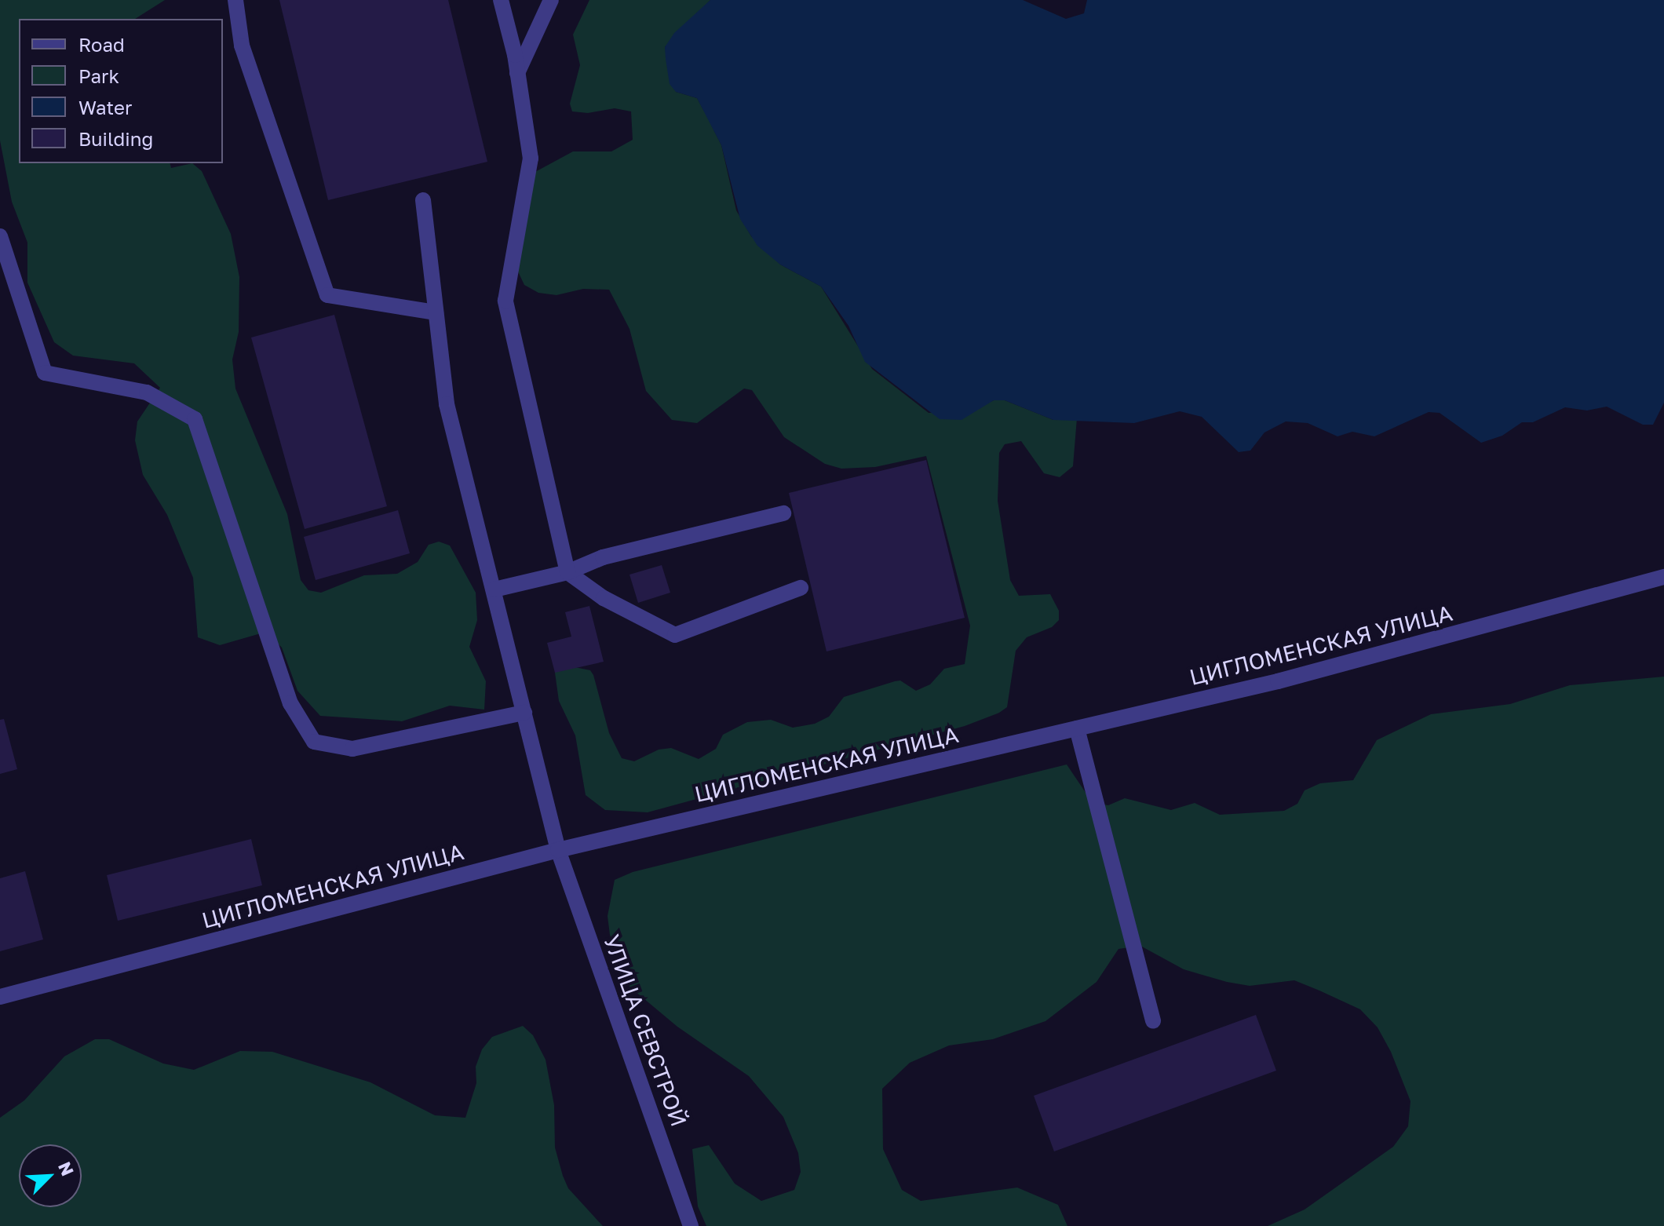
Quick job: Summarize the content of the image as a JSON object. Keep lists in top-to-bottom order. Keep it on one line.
{"streets":{"street":["ЦИГЛОМЕНСКАЯ УЛИЦА","УЛИЦА СЕВСТРОЙ"]},"crossings":[["ЦИГЛОМЕНСКАЯ УЛИЦА","УЛИЦА СЕВСТРОЙ"]],"legend":["Road","Park","Water","Building"],"north":"top right"}
